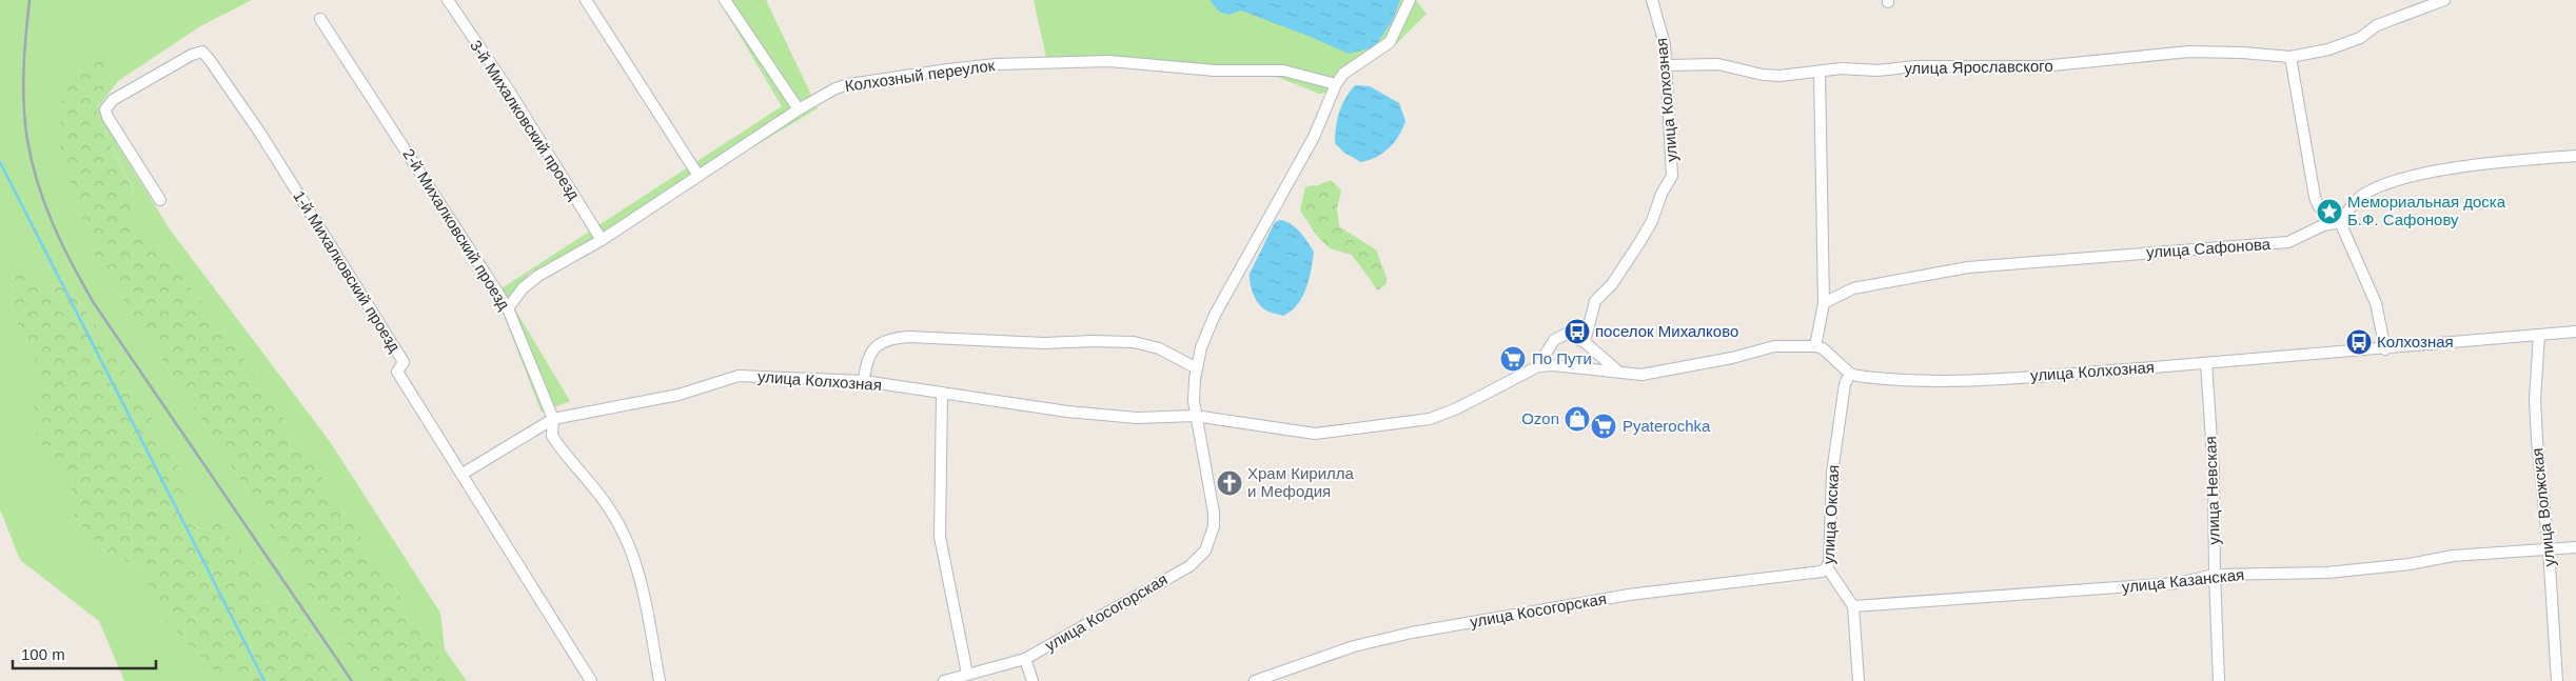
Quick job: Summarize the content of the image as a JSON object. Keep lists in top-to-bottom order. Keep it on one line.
{"streets":{"street":["улица Ярославского","Колхозный переулок","улица Колхозная","3-й Михалковский проезд","2-й Михалковский проезд","улица Сафонова","1-й Михалковский проезд","улица Невская","улица Волжская","улица Окская","улица Казанская","улица Косогорская"]},"crossings":[["улица Ярославского","улица Колхозная"],["Колхозный переулок","3-й Михалковский проезд"],["Колхозный переулок","2-й Михалковский проезд"],["Колхозный переулок","улица Косогорская"],["улица Колхозная","2-й Михалковский проезд"],["улица Колхозная","1-й Михалковский проезд"],["улица Колхозная","улица Невская"],["улица Колхозная","улица Волжская"],["улица Колхозная","улица Окская"],["улица Колхозная","улица Косогорская"],["улица Невская","улица Казанская"],["улица Волжская","улица Казанская"],["улица Окская","улица Казанская"],["улица Окская","улица Косогорская"]],"places":{"place":["Мемориальная доска Б.Ф. Сафонову"],"bus stop":["поселок Михалково","Колхозная"],"supermarket":["По Пути","Pyaterochka"],"shop":["Ozon"],"church":["Храм Кирилла и Мефодия"]},"scale_bar":"100 m"}
